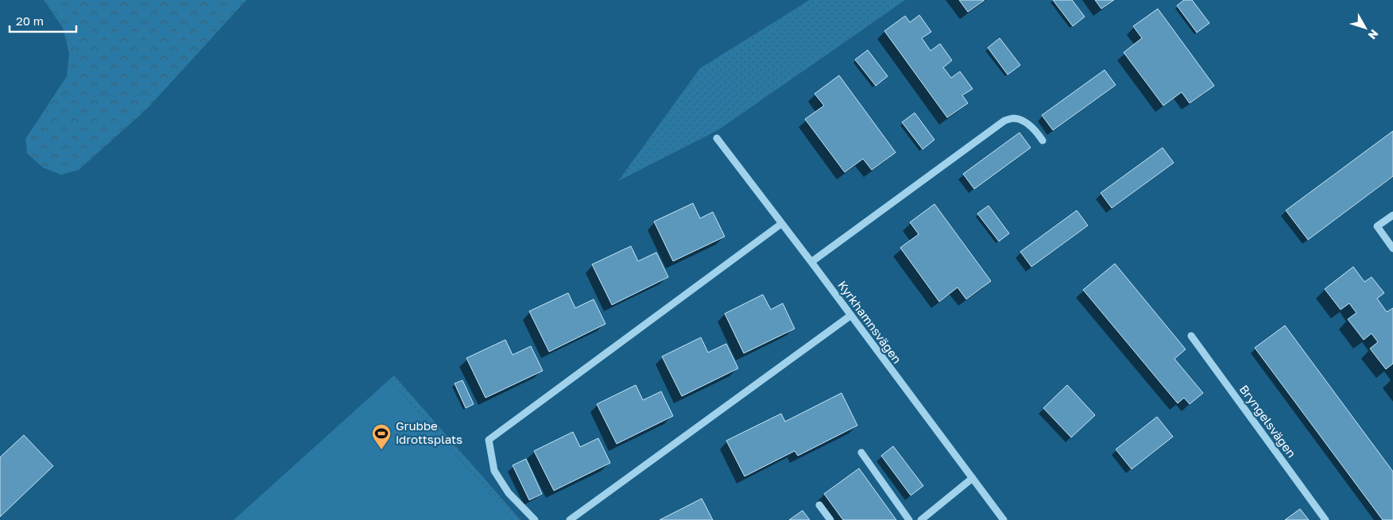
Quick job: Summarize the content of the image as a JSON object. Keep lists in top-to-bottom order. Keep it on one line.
{"streets":{"street":["Kyrkhamnsvägen","Bryngelsvägen"]},"places":{"sports":["Grubbe idrottsplats"]},"scale_bar":"20 m","north":"bottom right"}
